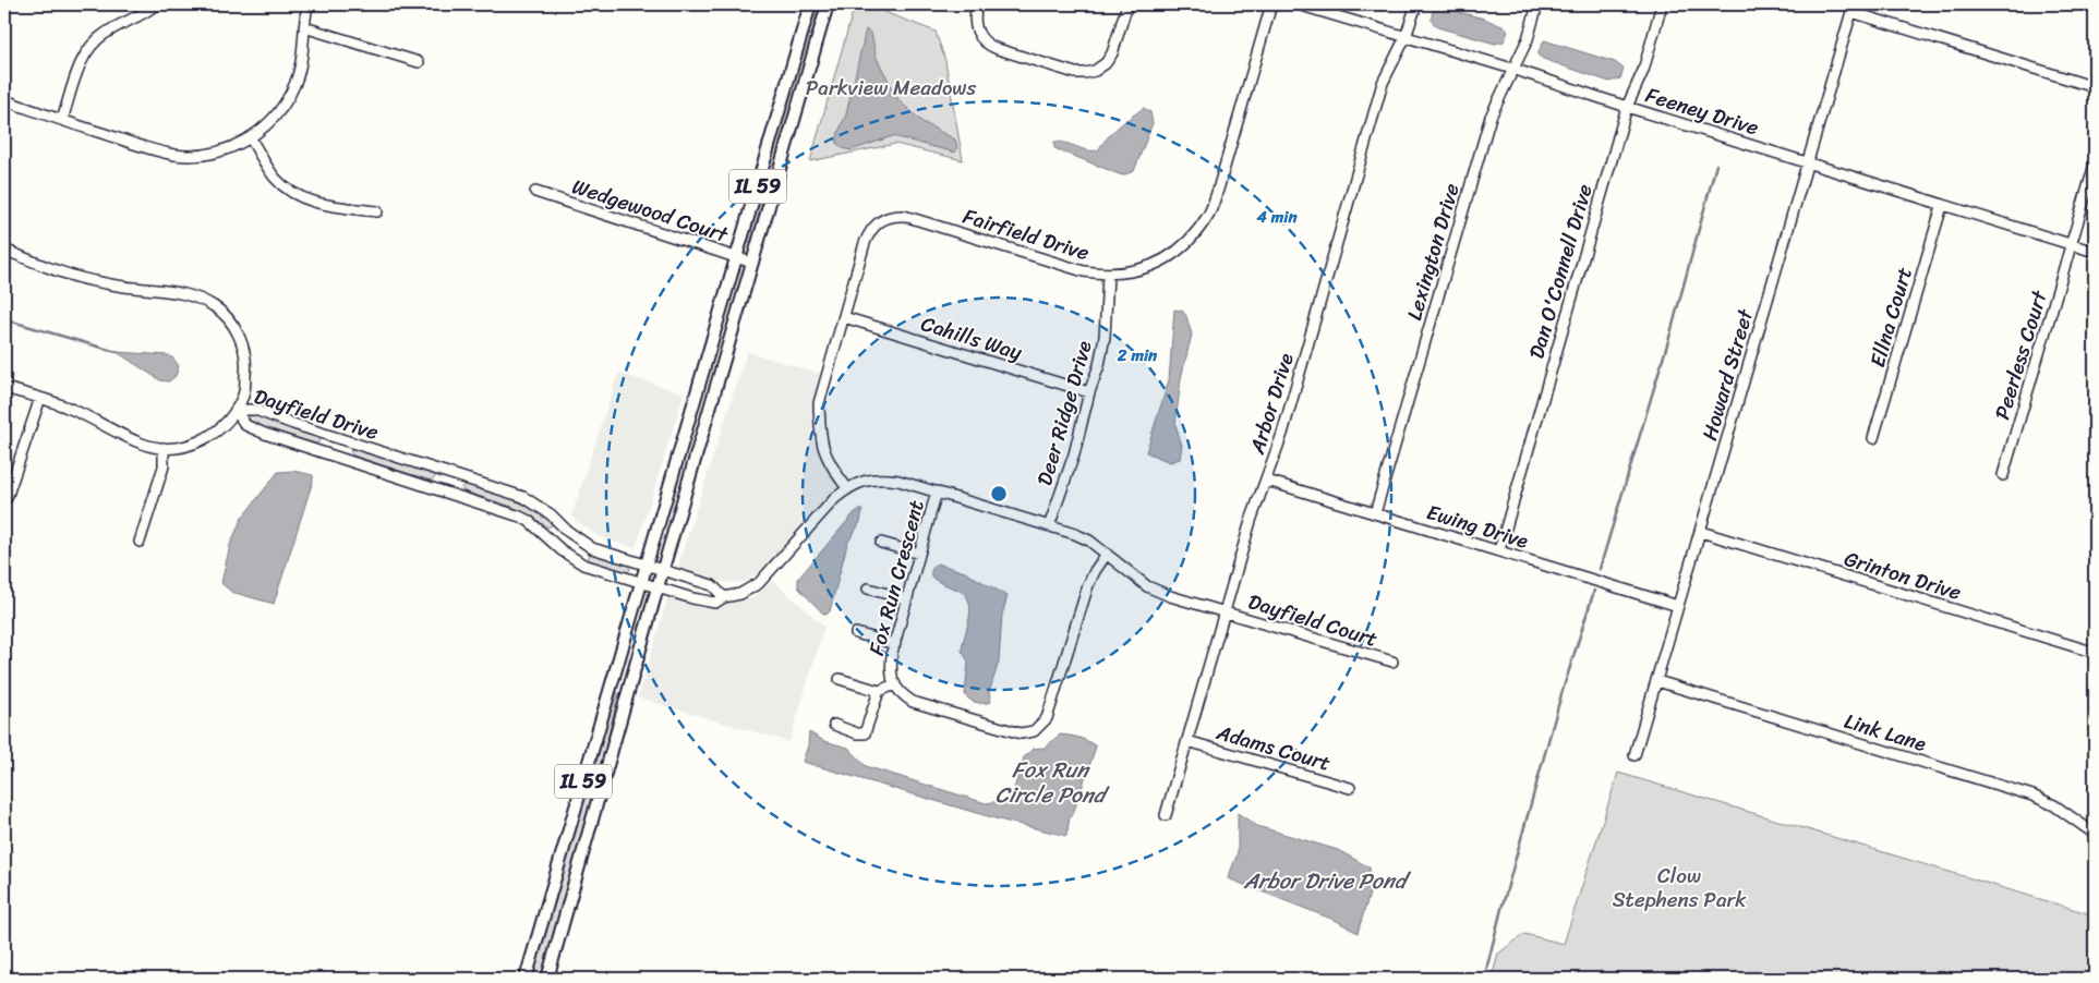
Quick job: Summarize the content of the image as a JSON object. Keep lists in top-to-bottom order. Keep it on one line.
{"streets":{"main road":["IL 59"],"street":["Feeney Drive","Wedgewood Court","Fairfield Drive","Lexington Drive","Dan O'Connell Drive","Ellna Court","Cahills Way","Peerless Court","Howard Street","Arbor Drive","Deer Ridge Drive","Dayfield Drive","Ewing Drive","Grinton Drive","Fox Run Crescent","Dayfield Court","Link Lane","Adams Court"]},"crossings":[["Feeney Drive","Lexington Drive"],["Feeney Drive","Dan O'Connell Drive"],["Feeney Drive","Ellna Court"],["Feeney Drive","Peerless Court"],["Feeney Drive","Howard Street"],["Feeney Drive","Arbor Drive"],["IL 59","Wedgewood Court"],["IL 59","Dayfield Drive"],["Fairfield Drive","Cahills Way"],["Fairfield Drive","Deer Ridge Drive"],["Fairfield Drive","Dayfield Drive"],["Lexington Drive","Ewing Drive"],["Dan O'Connell Drive","Ewing Drive"],["Cahills Way","Deer Ridge Drive"],["Howard Street","Ewing Drive"],["Howard Street","Grinton Drive"],["Howard Street","Link Lane"],["Arbor Drive","Dayfield Drive"],["Arbor Drive","Ewing Drive"],["Arbor Drive","Dayfield Court"],["Arbor Drive","Adams Court"],["Deer Ridge Drive","Dayfield Drive"],["Dayfield Drive","Fox Run Crescent"],["Dayfield Drive","Dayfield Court"]],"water":["Fox Run Circle Pond","Arbor Drive Pond"],"parks":["Parkview Meadows","Clow Stephens Park"],"rings":["4 min","2 min"]}
